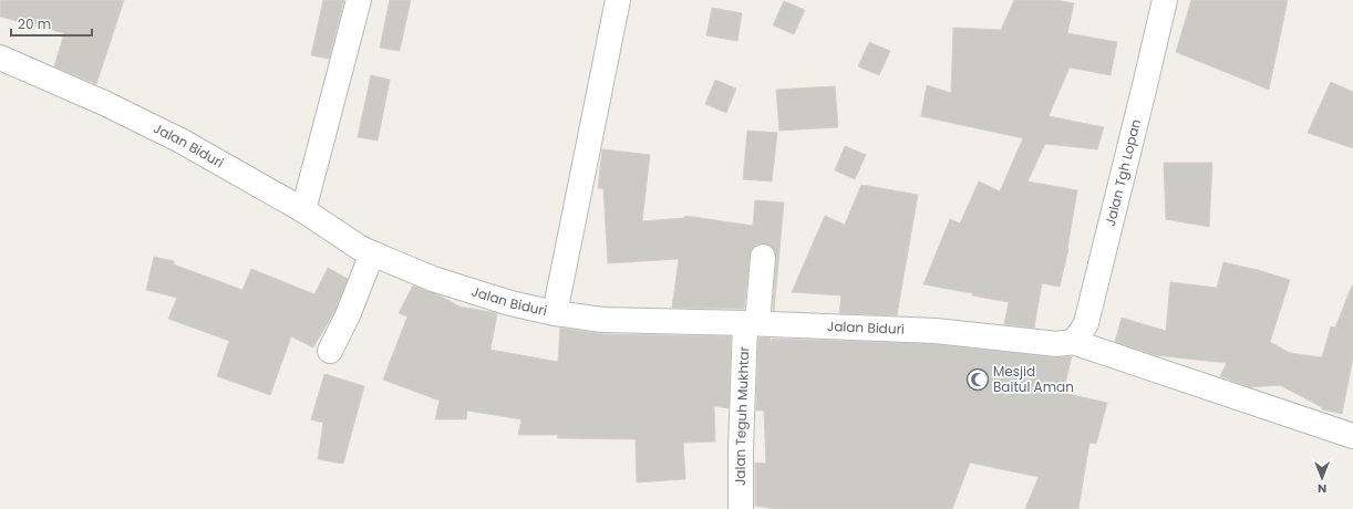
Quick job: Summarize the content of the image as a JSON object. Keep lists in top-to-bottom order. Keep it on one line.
{"streets":{"street":["Jalan Biduri","Jalan Tgh Lopan","Jalan Teguh Mukhtar"]},"crossings":[["Jalan Biduri","Jalan Tgh Lopan"],["Jalan Biduri","Jalan Teguh Mukhtar"]],"places":{"mosque":["Mesjid Baitul Aman"]},"scale_bar":"20 m","north":"bottom"}
